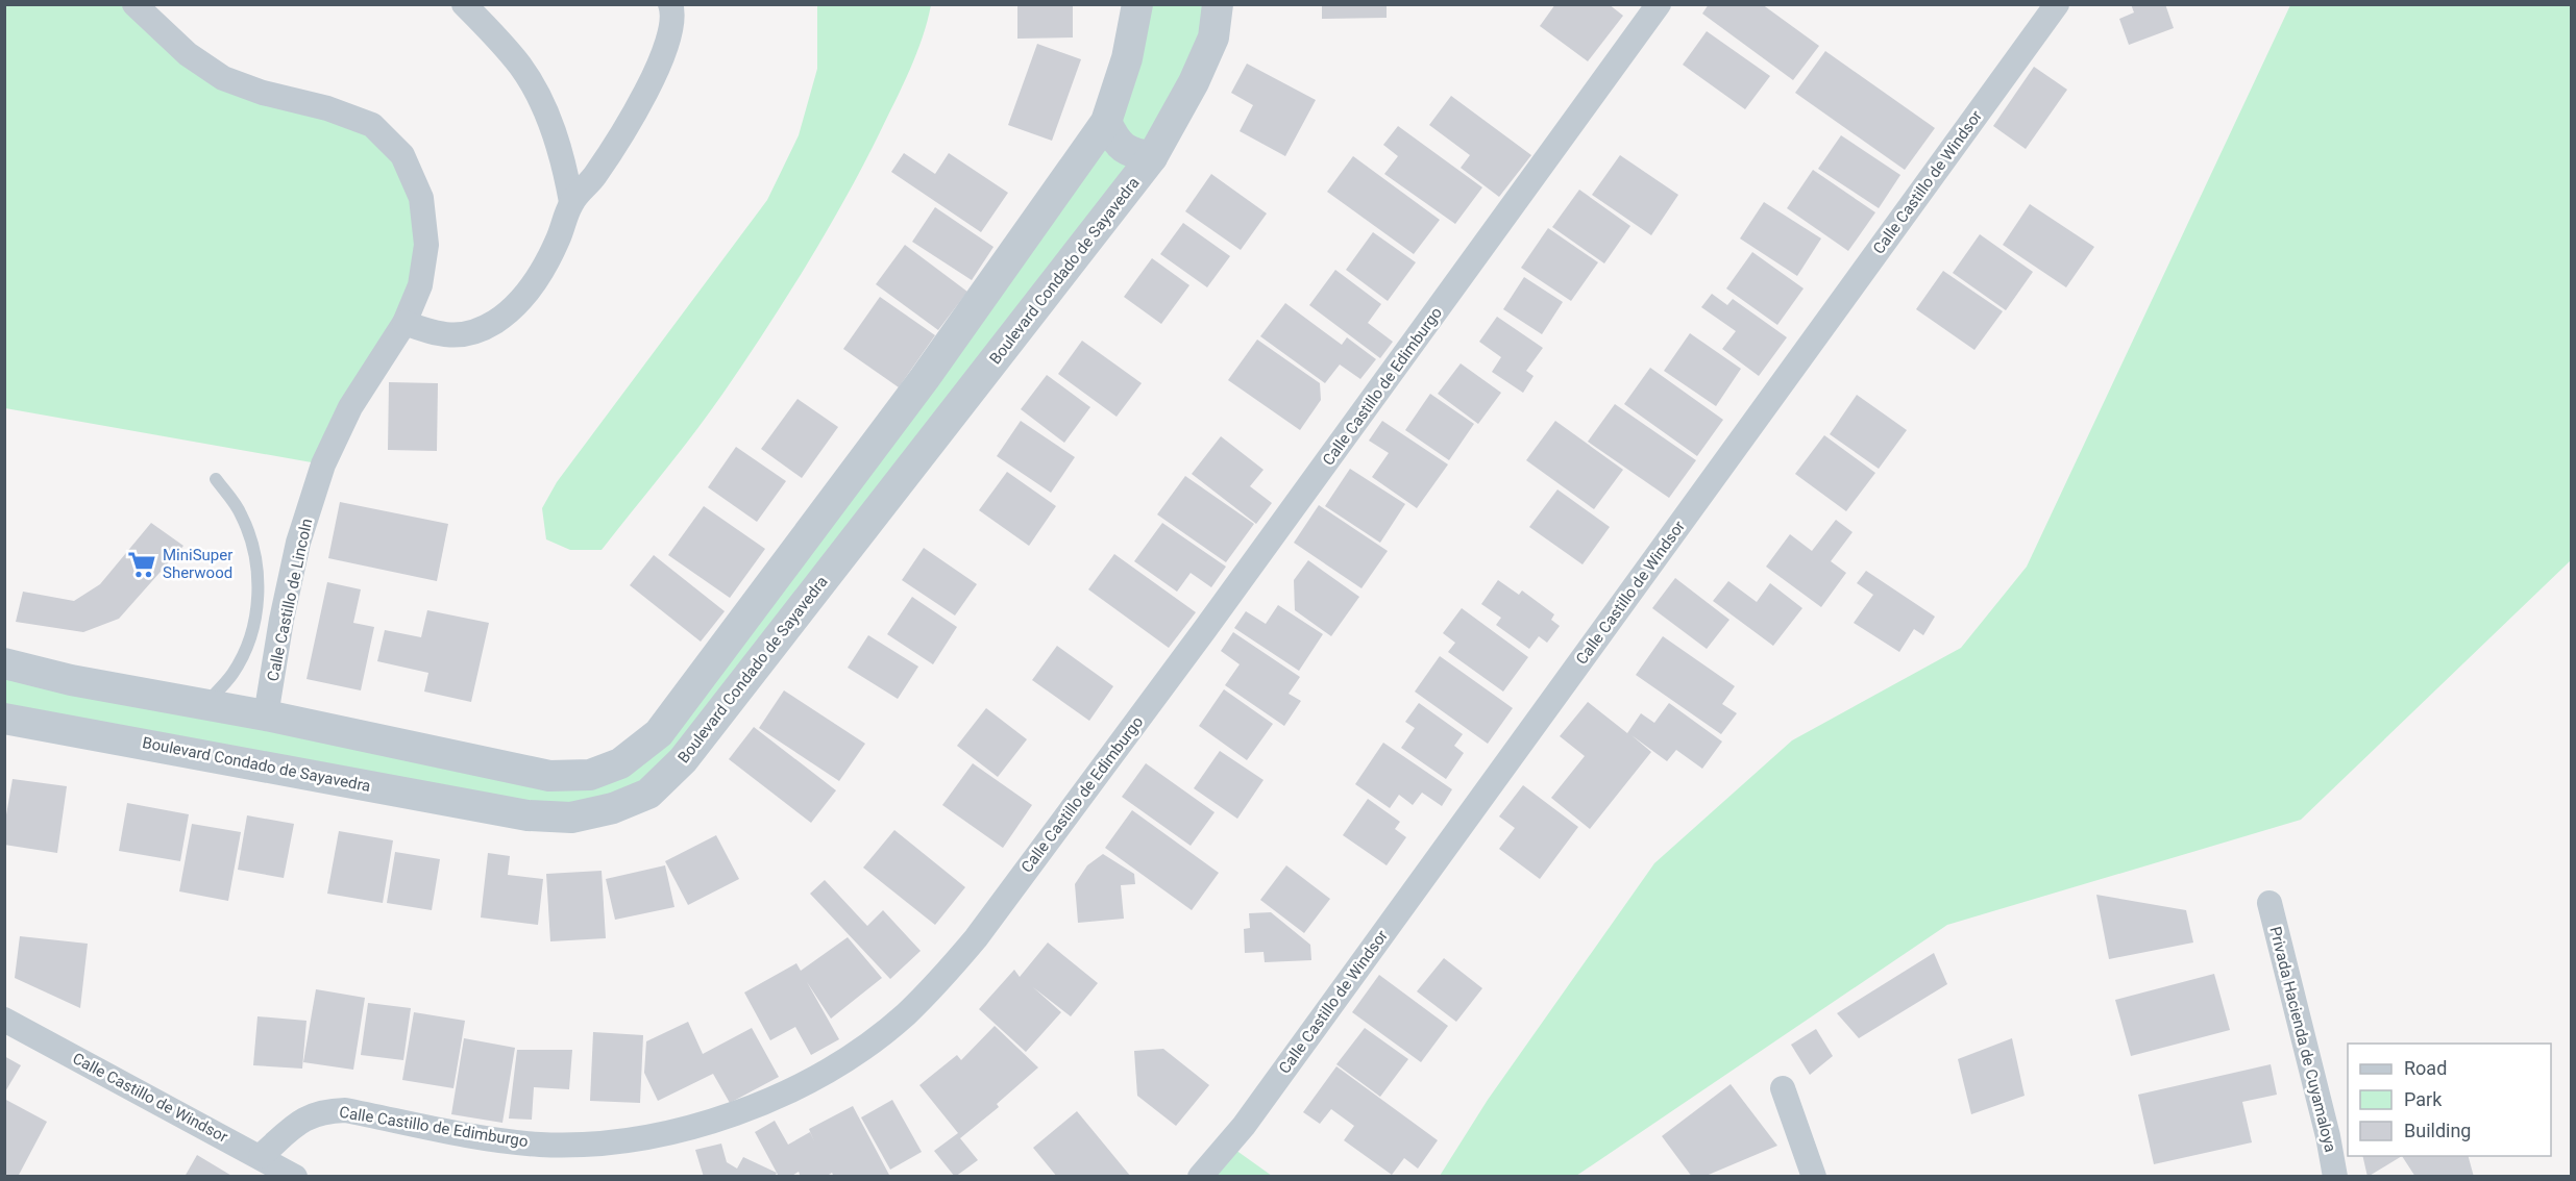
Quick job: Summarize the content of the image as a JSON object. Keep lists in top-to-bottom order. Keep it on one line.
{"streets":{"street":["Calle Castillo de Windsor","Boulevard Condado de Sayavedra","Calle Castillo de Edimburgo","Calle Castillo de Lincoln","Privada Hacienda de Cuyamaloya"]},"crossings":[["Calle Castillo de Windsor","Calle Castillo de Edimburgo"]],"places":{"supermarket":["MiniSuper Sherwood"]},"legend":["Road","Park","Building"]}
